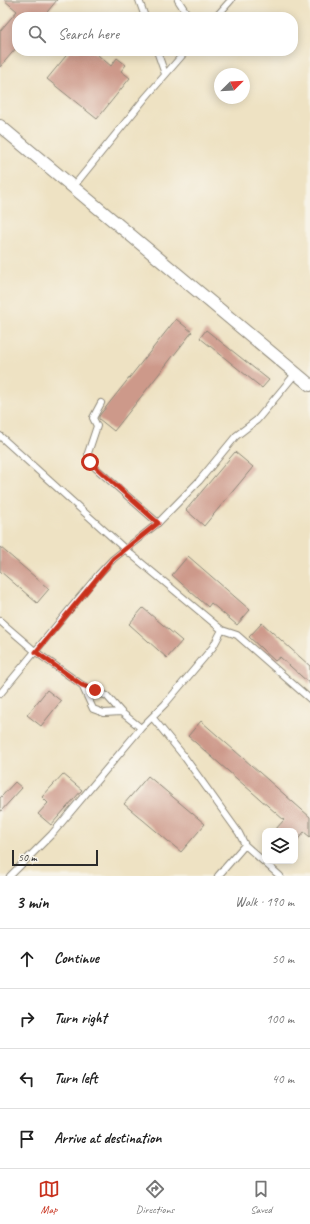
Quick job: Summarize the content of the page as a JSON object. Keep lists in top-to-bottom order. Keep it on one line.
{"scale_bar":"50 m","north":"top right","page":{"search":"Search here","scale":"50 m","heading":["3 min","Walk · 190 m"],"list":[["Continue","50 m"],["Turn right","100 m"],["Turn left","40 m"],"Arrive at destination"],"nav":["Map","Directions","Saved"]}}
